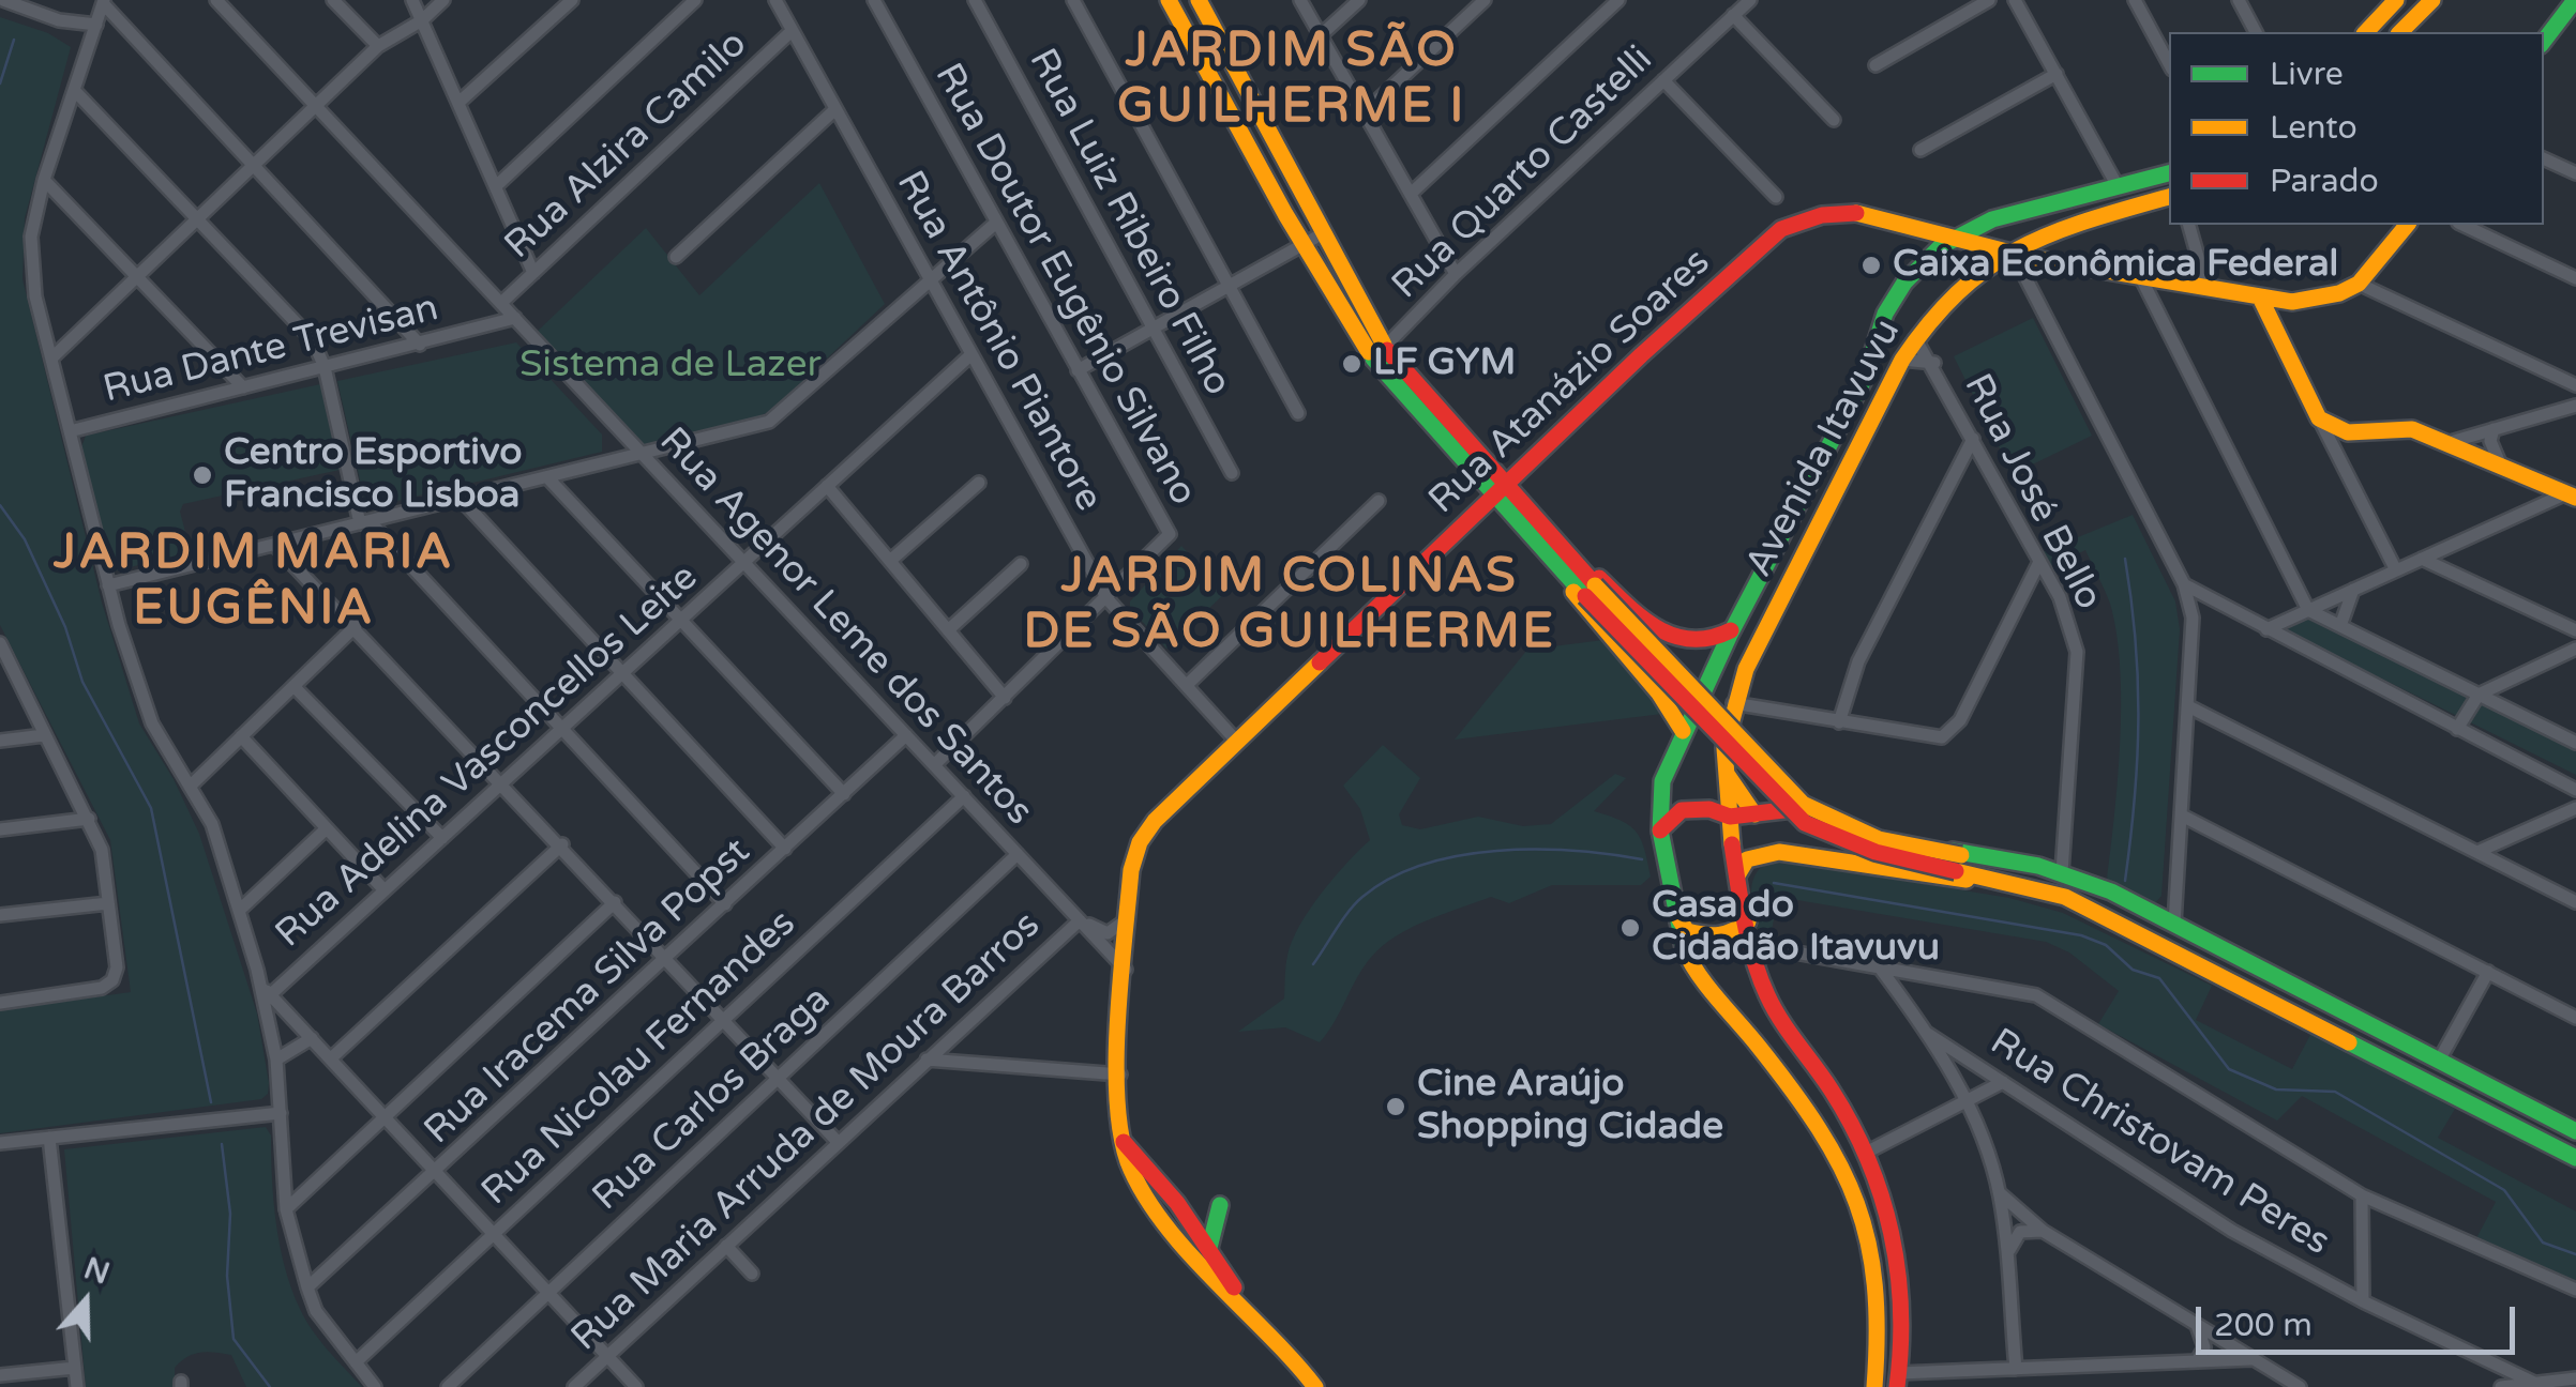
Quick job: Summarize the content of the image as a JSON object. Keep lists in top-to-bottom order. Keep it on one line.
{"streets":{"main road":["Rua Atanázio Soares","Avenida Itavuvu"],"street":["Rua Alzira Camilo","Rua Quarto Castelli","Rua Luiz Ribeiro Filho","Rua Doutor Eugênio Silvano","Rua Antônio Piantore","Rua Dante Trevisan","Rua José Bello","Rua Agenor Leme dos Santos","Rua Adelina Vasconcellos Leite","Rua Iracema Silva Popst","Rua Nicolau Fernandes","Rua Carlos Braga","Rua Maria Arruda de Moura Barros","Rua Christovam Peres"]},"crossings":[["Rua Alzira Camilo","Rua Antônio Piantore"],["Rua Alzira Camilo","Rua Dante Trevisan"],["Rua Alzira Camilo","Rua Agenor Leme dos Santos"],["Rua Doutor Eugênio Silvano","Rua Antônio Piantore"],["Rua Doutor Eugênio Silvano","Rua Agenor Leme dos Santos"],["Rua Antônio Piantore","Rua Atanázio Soares"],["Rua Antônio Piantore","Rua Adelina Vasconcellos Leite"],["Rua Dante Trevisan","Rua Agenor Leme dos Santos"],["Rua Atanázio Soares","Avenida Itavuvu"],["Rua Atanázio Soares","Rua Agenor Leme dos Santos"],["Avenida Itavuvu","Rua José Bello"],["Rua Agenor Leme dos Santos","Rua Adelina Vasconcellos Leite"],["Rua Agenor Leme dos Santos","Rua Iracema Silva Popst"],["Rua Agenor Leme dos Santos","Rua Nicolau Fernandes"],["Rua Agenor Leme dos Santos","Rua Carlos Braga"],["Rua Agenor Leme dos Santos","Rua Maria Arruda de Moura Barros"]],"districts":["JARDIM SÃO GUILHERME I","JARDIM MARIA EUGÊNIA","JARDIM COLINAS DE SÃO GUILHERME"],"parks":["Sistema de Lazer"],"places":["Caixa Econômica Federal","LF GYM","Centro Esportivo Francisco Lisboa","Casa do Cidadão Itavuvu","Cine Araújo Shopping Cidade"],"legend":["Livre","Lento","Parado"],"scale_bar":"200 m","north":"top"}
